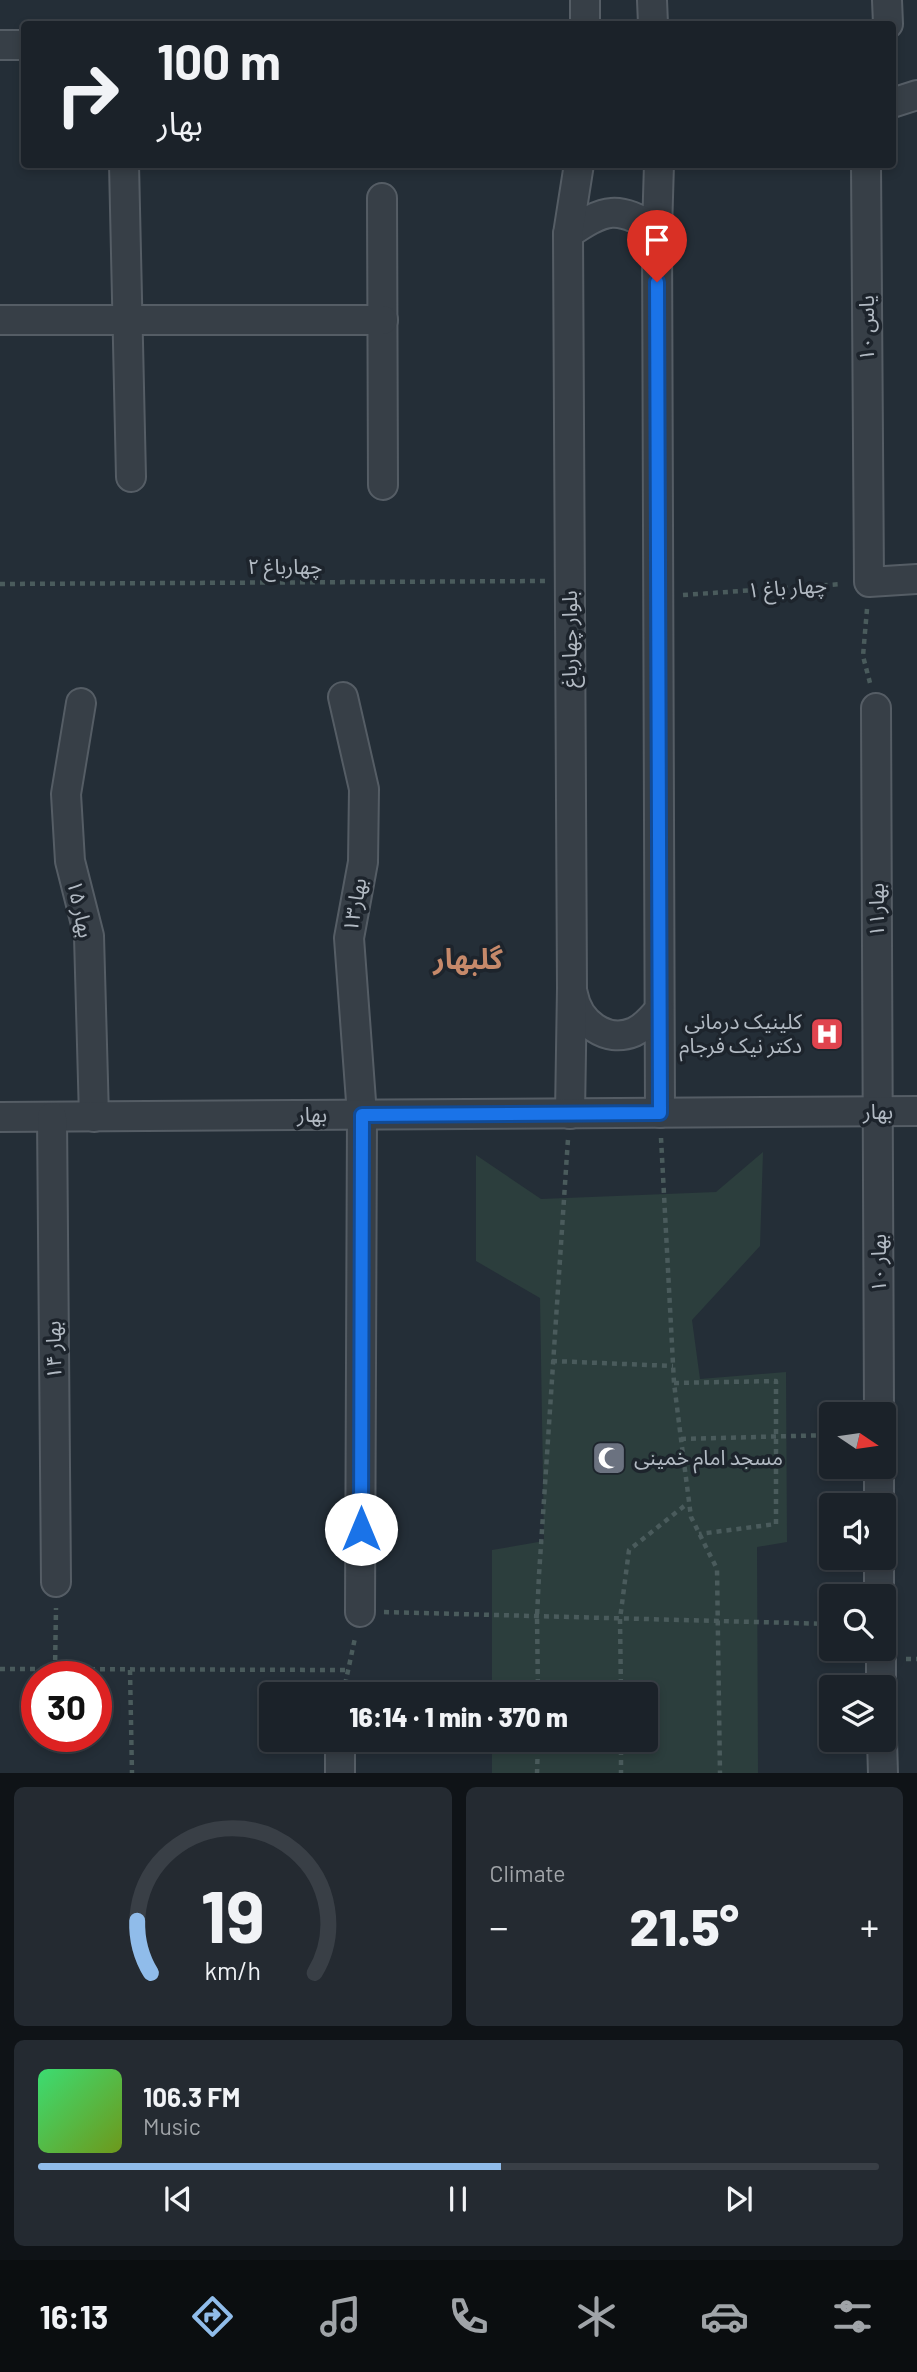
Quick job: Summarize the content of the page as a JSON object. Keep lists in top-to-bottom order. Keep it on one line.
{"streets":{"street":["یاس ۱۰","بلوار چهارباغ","بهار۱۳","بهار ۱۵","بهار۱۱","بهار","بهار ۱۰","بهار ۱۴"],"path":["چهارباغ ۲","چهار باغ ۱"]},"crossings":[["یاس ۱۰","چهار باغ ۱"],["چهارباغ ۲","بلوار چهارباغ"],["بلوار چهارباغ","بهار"],["بهار۱۳","بهار"],["بهار ۱۵","بهار"],["بهار۱۱","بهار"],["بهار۱۱","بهار ۱۰"],["بهار","بهار ۱۰"],["بهار","بهار ۱۴"]],"districts":["گلبهار"],"places":{"hospital":["کلینیک درمانی دکتر نیک فرجام"],"mosque":["مسجد امام خمینی"]},"north":"right","page":{"turn":["100 m","بهار"],"limit":"30","trip":"16:14 · 1 min · 370 m","tile":"Climate","heat":["−","21.5°","+"],"song":["106.3 FM","Music"],"tabs":"16:13","gauge":["19","km/h"]}}
